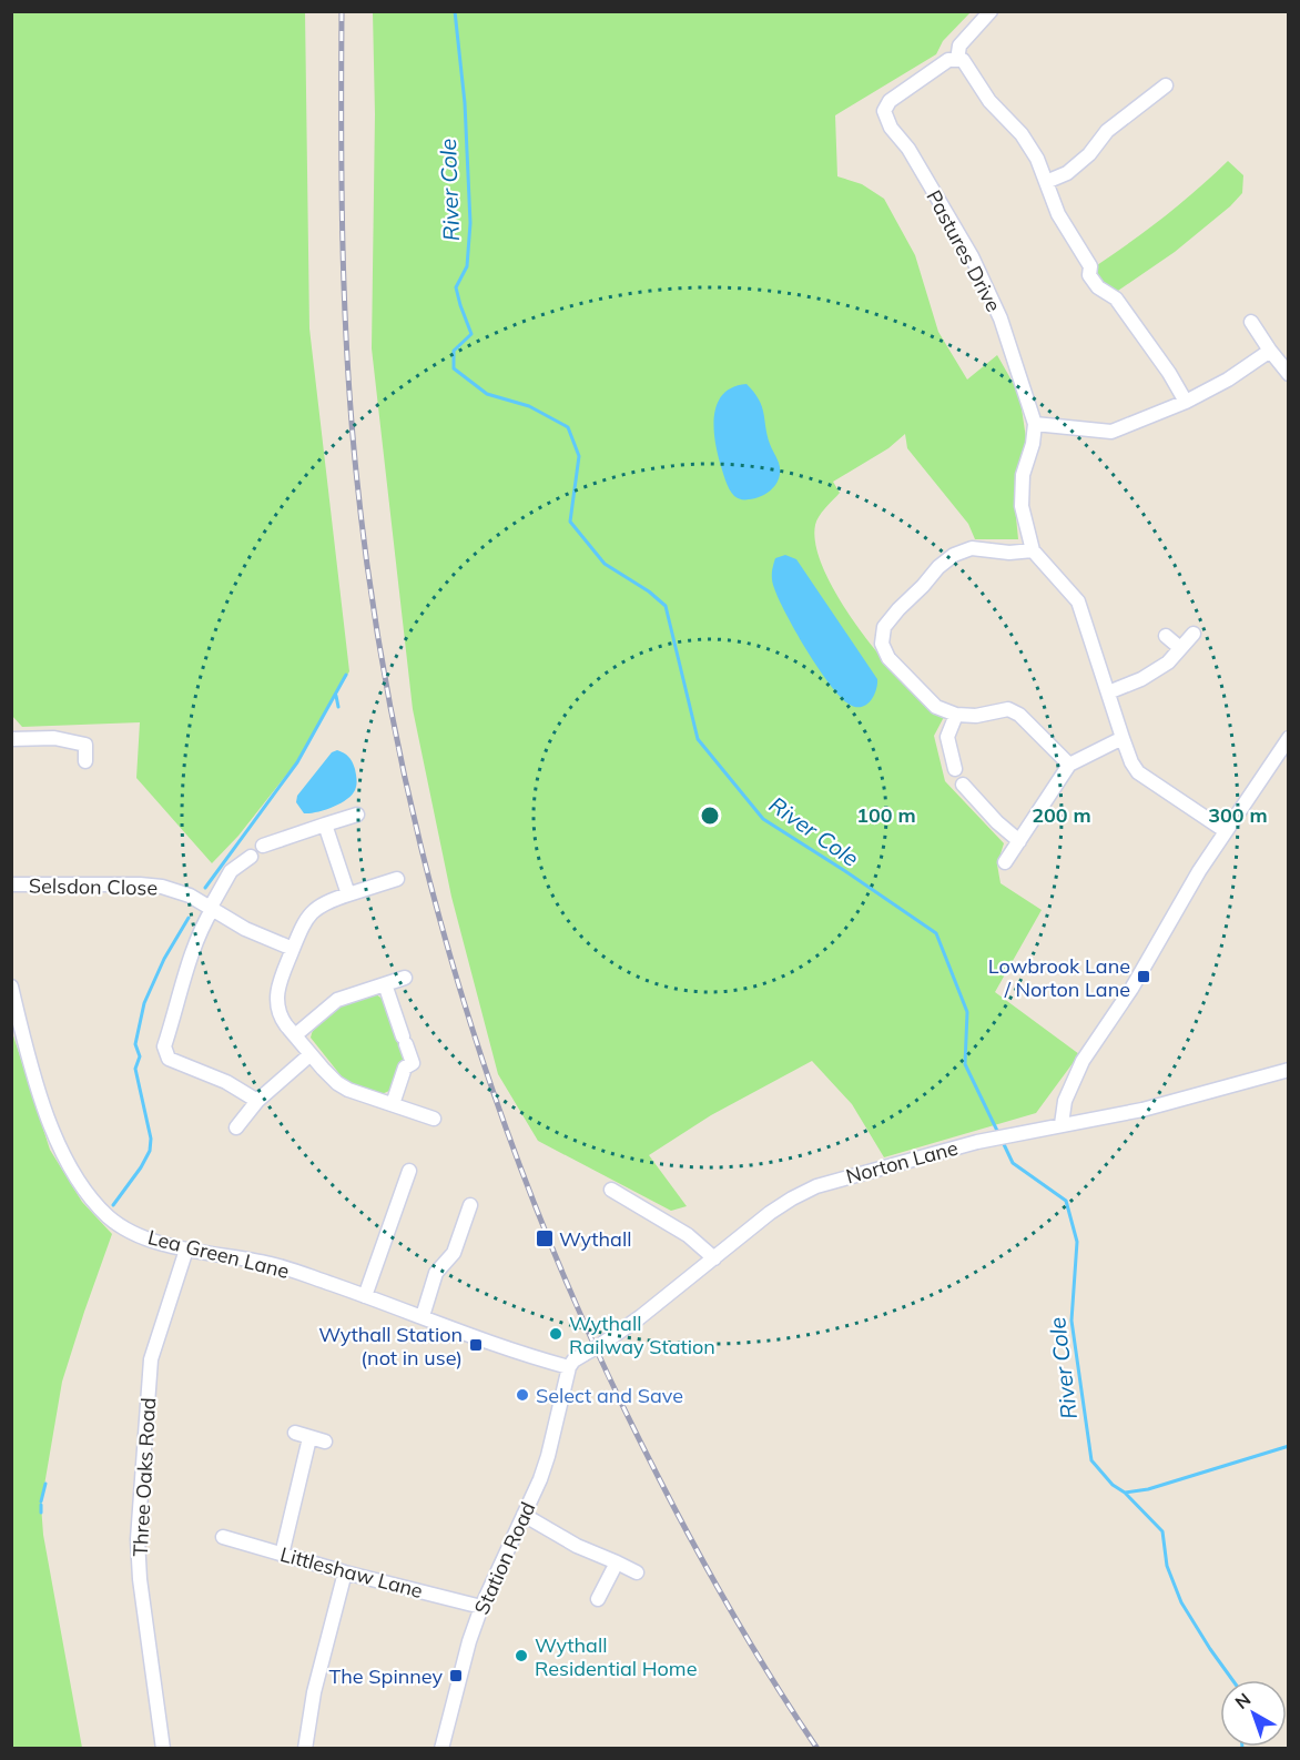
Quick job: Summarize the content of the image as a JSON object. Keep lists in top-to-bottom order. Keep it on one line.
{"streets":{"street":["Pastures Drive","Selsdon Close","Norton Lane","Lea Green Lane","Three Oaks Road","Station Road","Littleshaw Lane"]},"crossings":[["Norton Lane","Lea Green Lane"],["Norton Lane","Station Road"],["Lea Green Lane","Three Oaks Road"],["Lea Green Lane","Station Road"],["Station Road","Littleshaw Lane"]],"water":["River Cole"],"places":{"transit":["Lowbrook Lane / Norton Lane","Wythall","Wythall Station (not in use)","The Spinney"],"other":["Wythall Railway Station","Select and Save","Wythall Residential Home"]},"north":"top left","rings":["100 m","200 m","300 m"]}
